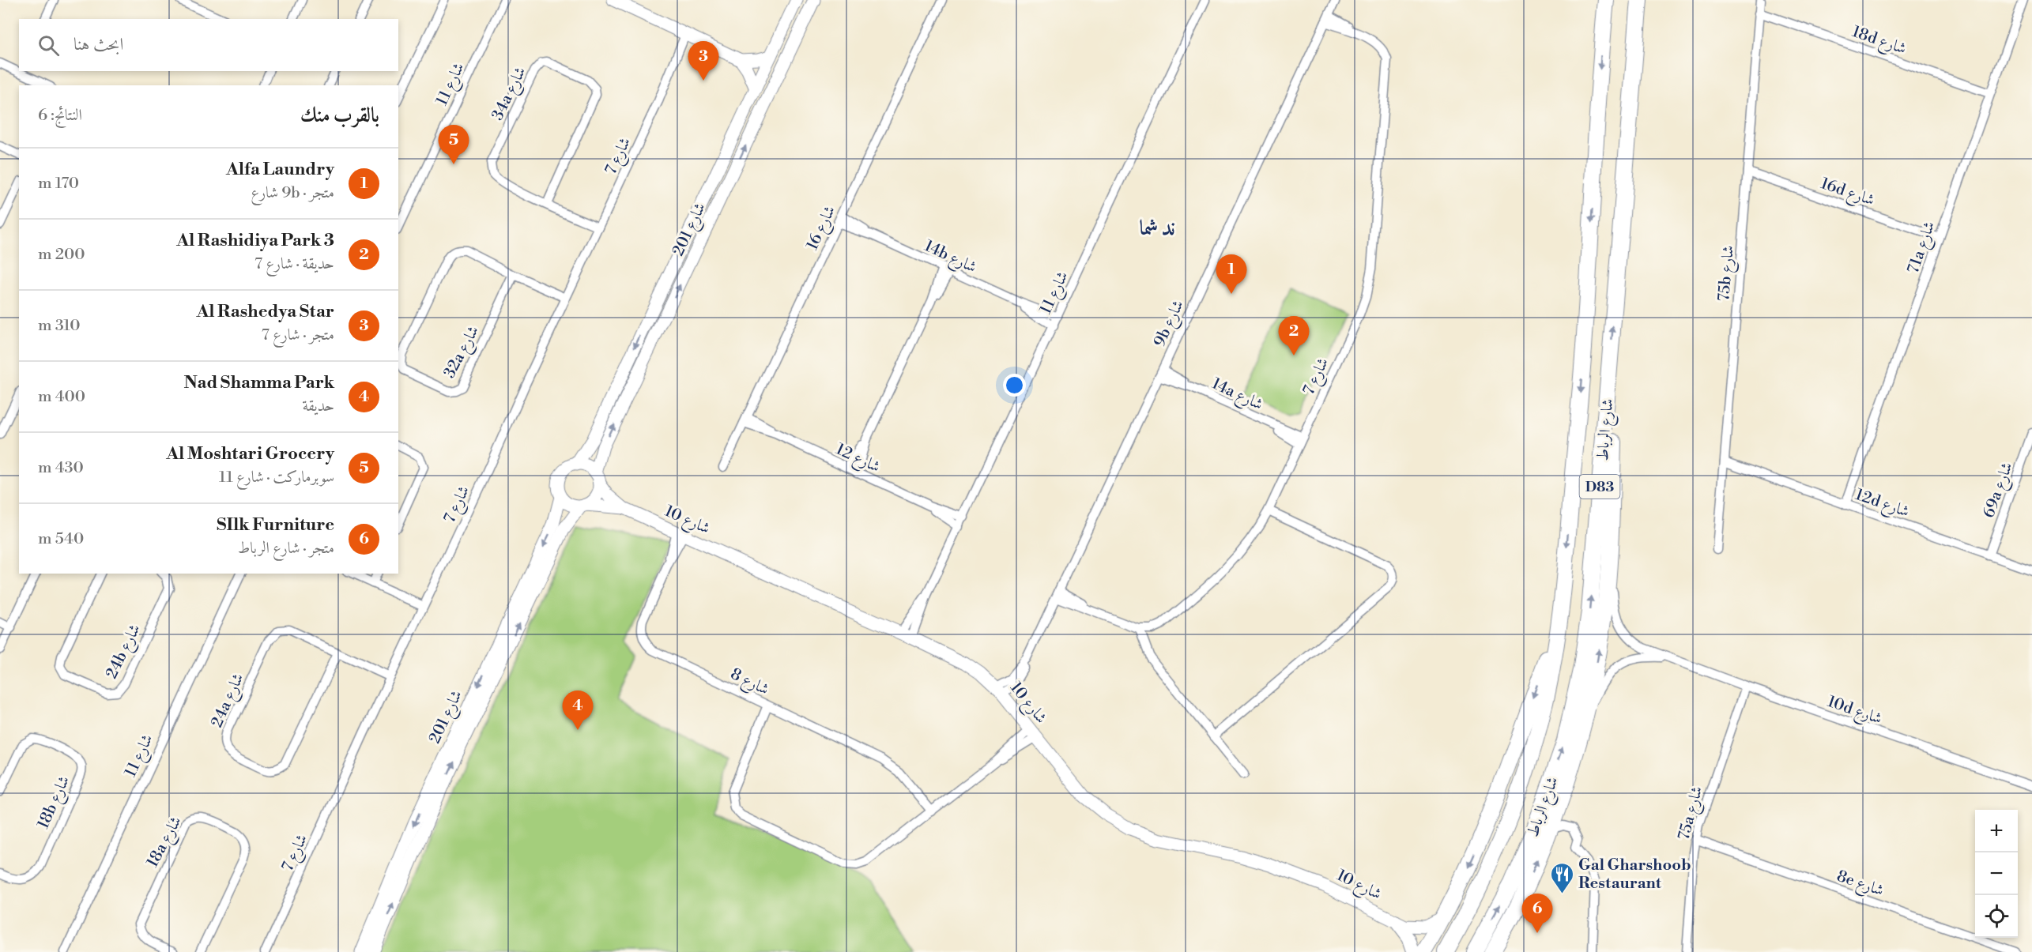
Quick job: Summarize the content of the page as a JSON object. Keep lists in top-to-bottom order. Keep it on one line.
{"streets":{"highway":["شارع الرباط","D83"],"street":["18d شارع","شارع 11","34a شارع","شارع 7","16d شارع","شارع 16","شارع 201","71a شارع","14b شارع","75b شارع","9b شارع","32a شارع","14a شارع","شارع 12","69a شارع","12d شارع","شارع 10","24b شارع","شارع 8","24a شارع","10d شارع","18b شارع","75a شارع","18a شارع","8e شارع"]},"crossings":[["18d شارع","71a شارع"],["18d شارع","75b شارع"],["شارع 11","14b شارع"],["شارع 11","شارع 12"],["شارع 11","شارع 10"],["34a شارع","شارع 7"],["شارع 7","9b شارع"],["شارع 7","32a شارع"],["شارع 7","14a شارع"],["شارع 7","24a شارع"],["16d شارع","71a شارع"],["16d شارع","75b شارع"],["شارع 16","14b شارع"],["شارع 16","شارع 12"],["شارع 201","شارع 10"],["71a شارع","12d شارع"],["75b شارع","12d شارع"],["9b شارع","14a شارع"],["9b شارع","شارع 10"],["69a شارع","12d شارع"],["شارع 10","شارع 8"],["10d شارع","75a شارع"],["75a شارع","8e شارع"]],"districts":["ند شما"],"places":{"restaurant":["Gal Gharshoob Restaurant"]},"page":{"search":"ابحث هنا","pins":["3","5","1","2","4","6"],"heading":["بالقرب منك","النتائج: 6"],"list":[{"mark":"1","name":"Alfa Laundry","note":"متجر · 9b شارع","value":"170 m"},{"mark":"2","name":"Al Rashidiya Park 3","note":"حديقة · شارع 7","value":"200 m"},{"mark":"3","name":"Al Rashedya Star","note":"متجر · شارع 7","value":"310 m"},{"mark":"4","name":"Nad Shamma Park","note":"حديقة","value":"400 m"},{"mark":"5","name":"Al Moshtari Grocery","note":"سوبرماركت · شارع 11","value":"430 m"},{"mark":"6","name":"SIlk Furniture","note":"متجر · شارع الرباط","value":"540 m"}],"map_buttons":["+","−"]}}
